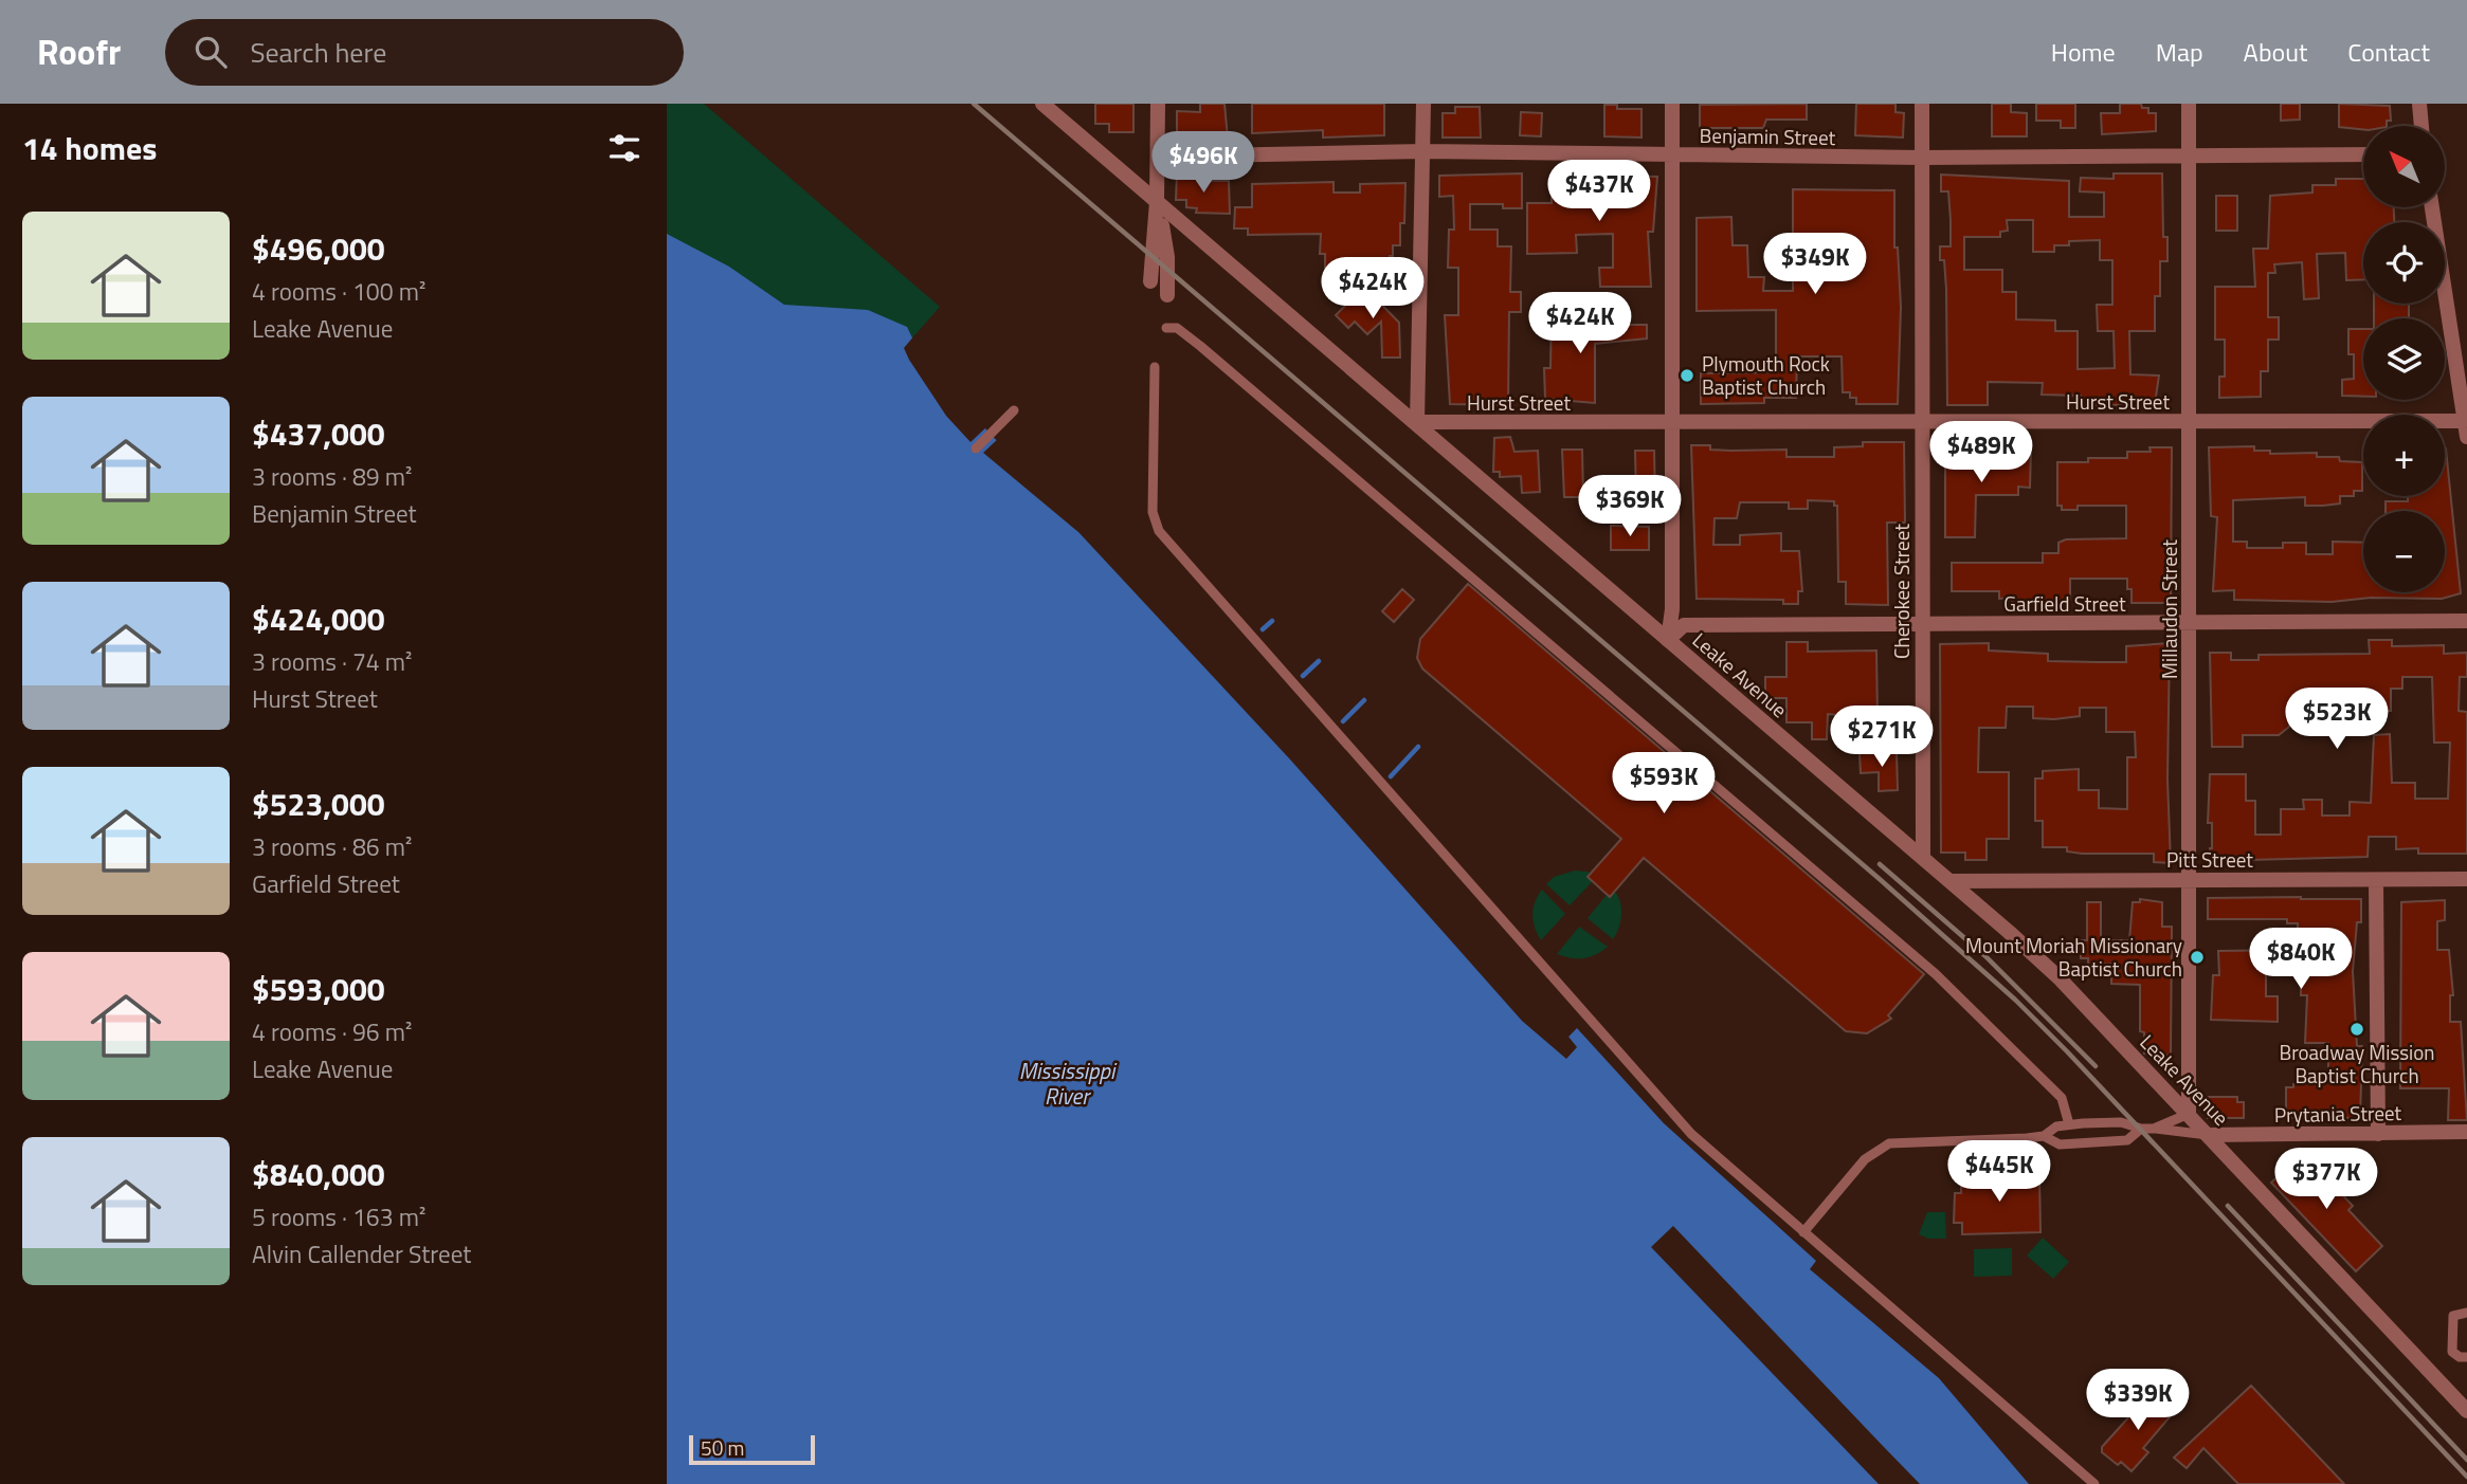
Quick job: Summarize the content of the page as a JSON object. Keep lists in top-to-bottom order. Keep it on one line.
{"streets":{"street":["Benjamin Street","Hurst Street","Cherokee Street","Garfield Street","Millaudon Street","Leake Avenue","Pitt Street","Prytania Street"]},"crossings":[["Benjamin Street","Cherokee Street"],["Benjamin Street","Millaudon Street"],["Hurst Street","Cherokee Street"],["Hurst Street","Millaudon Street"],["Hurst Street","Leake Avenue"],["Cherokee Street","Garfield Street"],["Cherokee Street","Leake Avenue"],["Garfield Street","Millaudon Street"],["Garfield Street","Leake Avenue"],["Millaudon Street","Leake Avenue"],["Millaudon Street","Pitt Street"],["Leake Avenue","Pitt Street"],["Leake Avenue","Prytania Street"]],"water":["Mississippi River"],"places":["Plymouth Rock Baptist Church","Mount Moriah Missionary Baptist Church","Broadway Mission Baptist Church"],"scale_bar":"50 m","north":"top left","page":{"header":"Roofr","search":"Search here","nav":["Home","Map","About","Contact"],"heading":"14 homes","map_buttons":["+","−"],"price":["$496K","$437K","$349K","$424K","$424K","$489K","$369K","$523K","$271K","$593K","$840K","$445K","$377K","$339K"],"list":[{"name":"$496,000","note":"4 rooms · 100 m² · Leake Avenue"},{"name":"$437,000","note":"3 rooms · 89 m² · Benjamin Street"},{"name":"$424,000","note":"3 rooms · 74 m² · Hurst Street"},{"name":"$523,000","note":"3 rooms · 86 m² · Garfield Street"},{"name":"$593,000","note":"4 rooms · 96 m² · Leake Avenue"},{"name":"$840,000","note":"5 rooms · 163 m² · Alvin Callender Street"}],"scale":"50 m"}}
